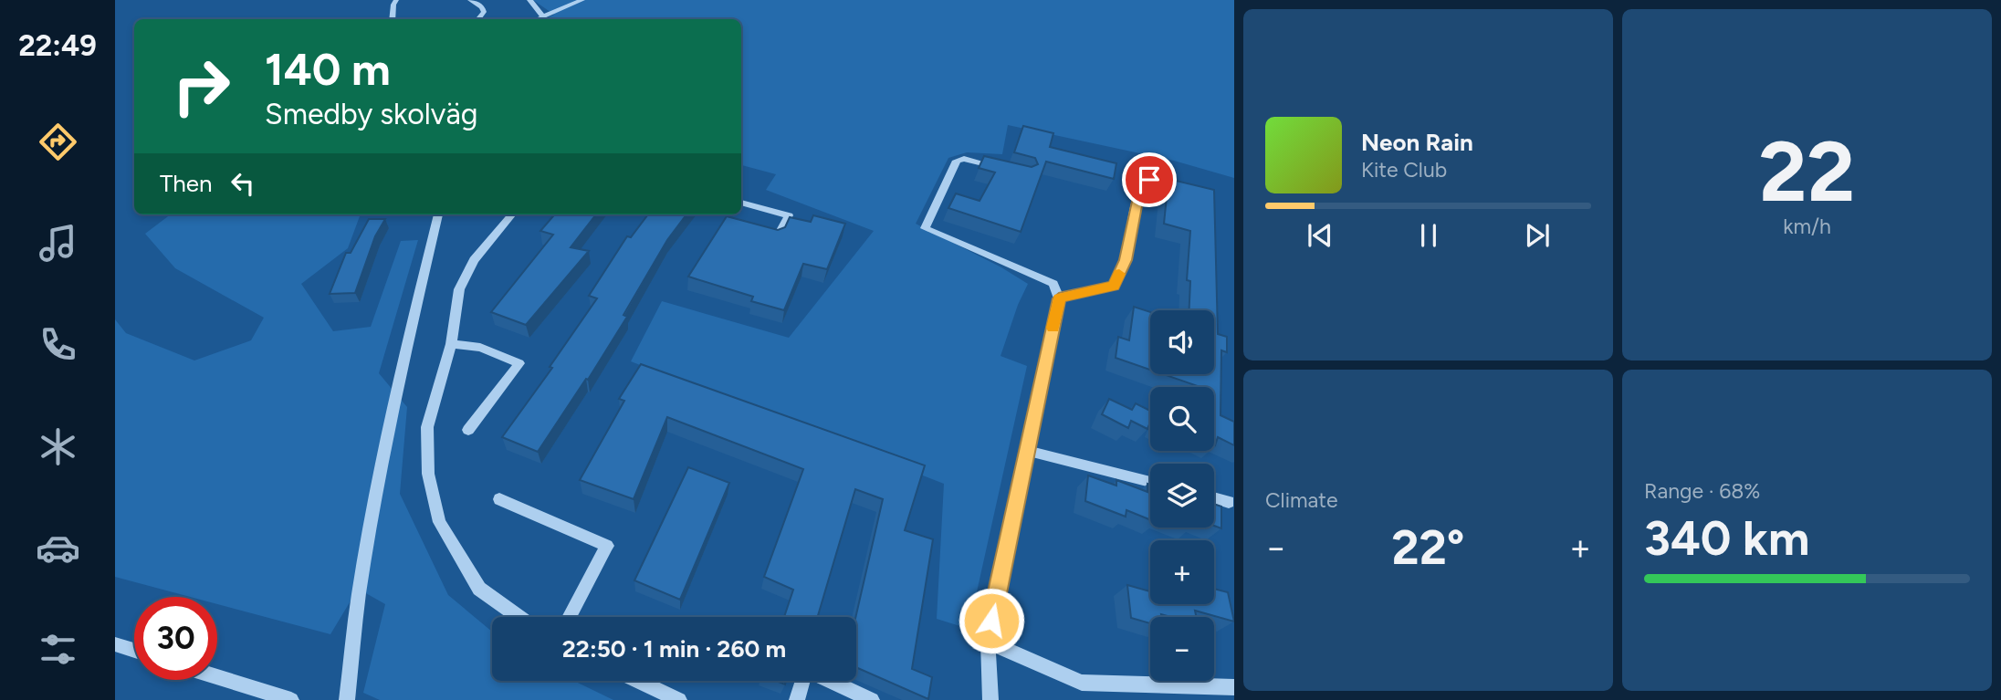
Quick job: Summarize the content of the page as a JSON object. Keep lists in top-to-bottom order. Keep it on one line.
{"page":{"tabs":"22:49","tile":[["22","km/h"],"Climate",["Range · 68%","340 km"]],"turn":["140 m","Smedby skolväg"],"song":["Neon Rain","Kite Club"],"then":"Then","map_buttons":["+","−"],"heat":["−","22°","+"],"limit":"30","trip":"22:50 · 1 min · 260 m"}}
